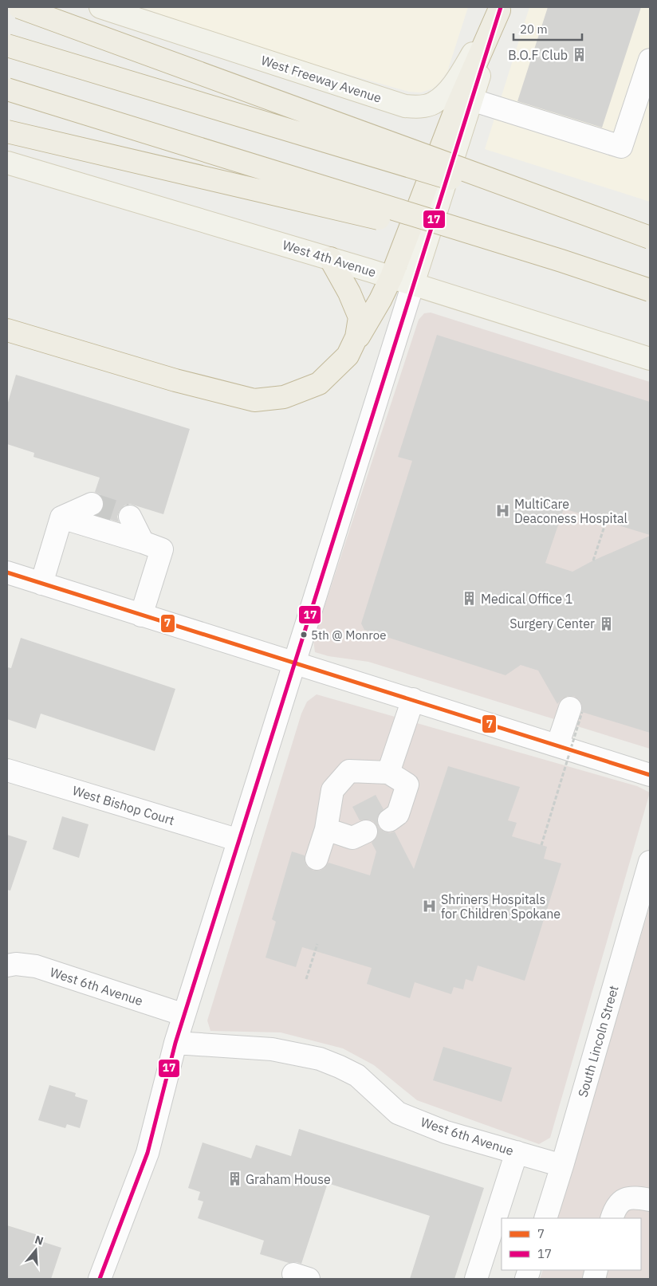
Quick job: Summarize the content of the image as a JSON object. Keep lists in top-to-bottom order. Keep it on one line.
{"streets":{"main road":["West Freeway Avenue","West 4th Avenue"],"street":["West Bishop Court","West 6th Avenue","South Lincoln Street"]},"crossings":[["West 6th Avenue","South Lincoln Street"]],"places":{"building":["B.O.F Club","Medical Office 1","Surgery Center","Graham House"],"hospital":["MultiCare Deaconess Hospital","Shriners Hospitals for Children Spokane"],"other":["5th @ Monroe"]},"lines":["transit line 17","transit line 7"],"legend":["7","17"],"scale_bar":"20 m","north":"top"}
